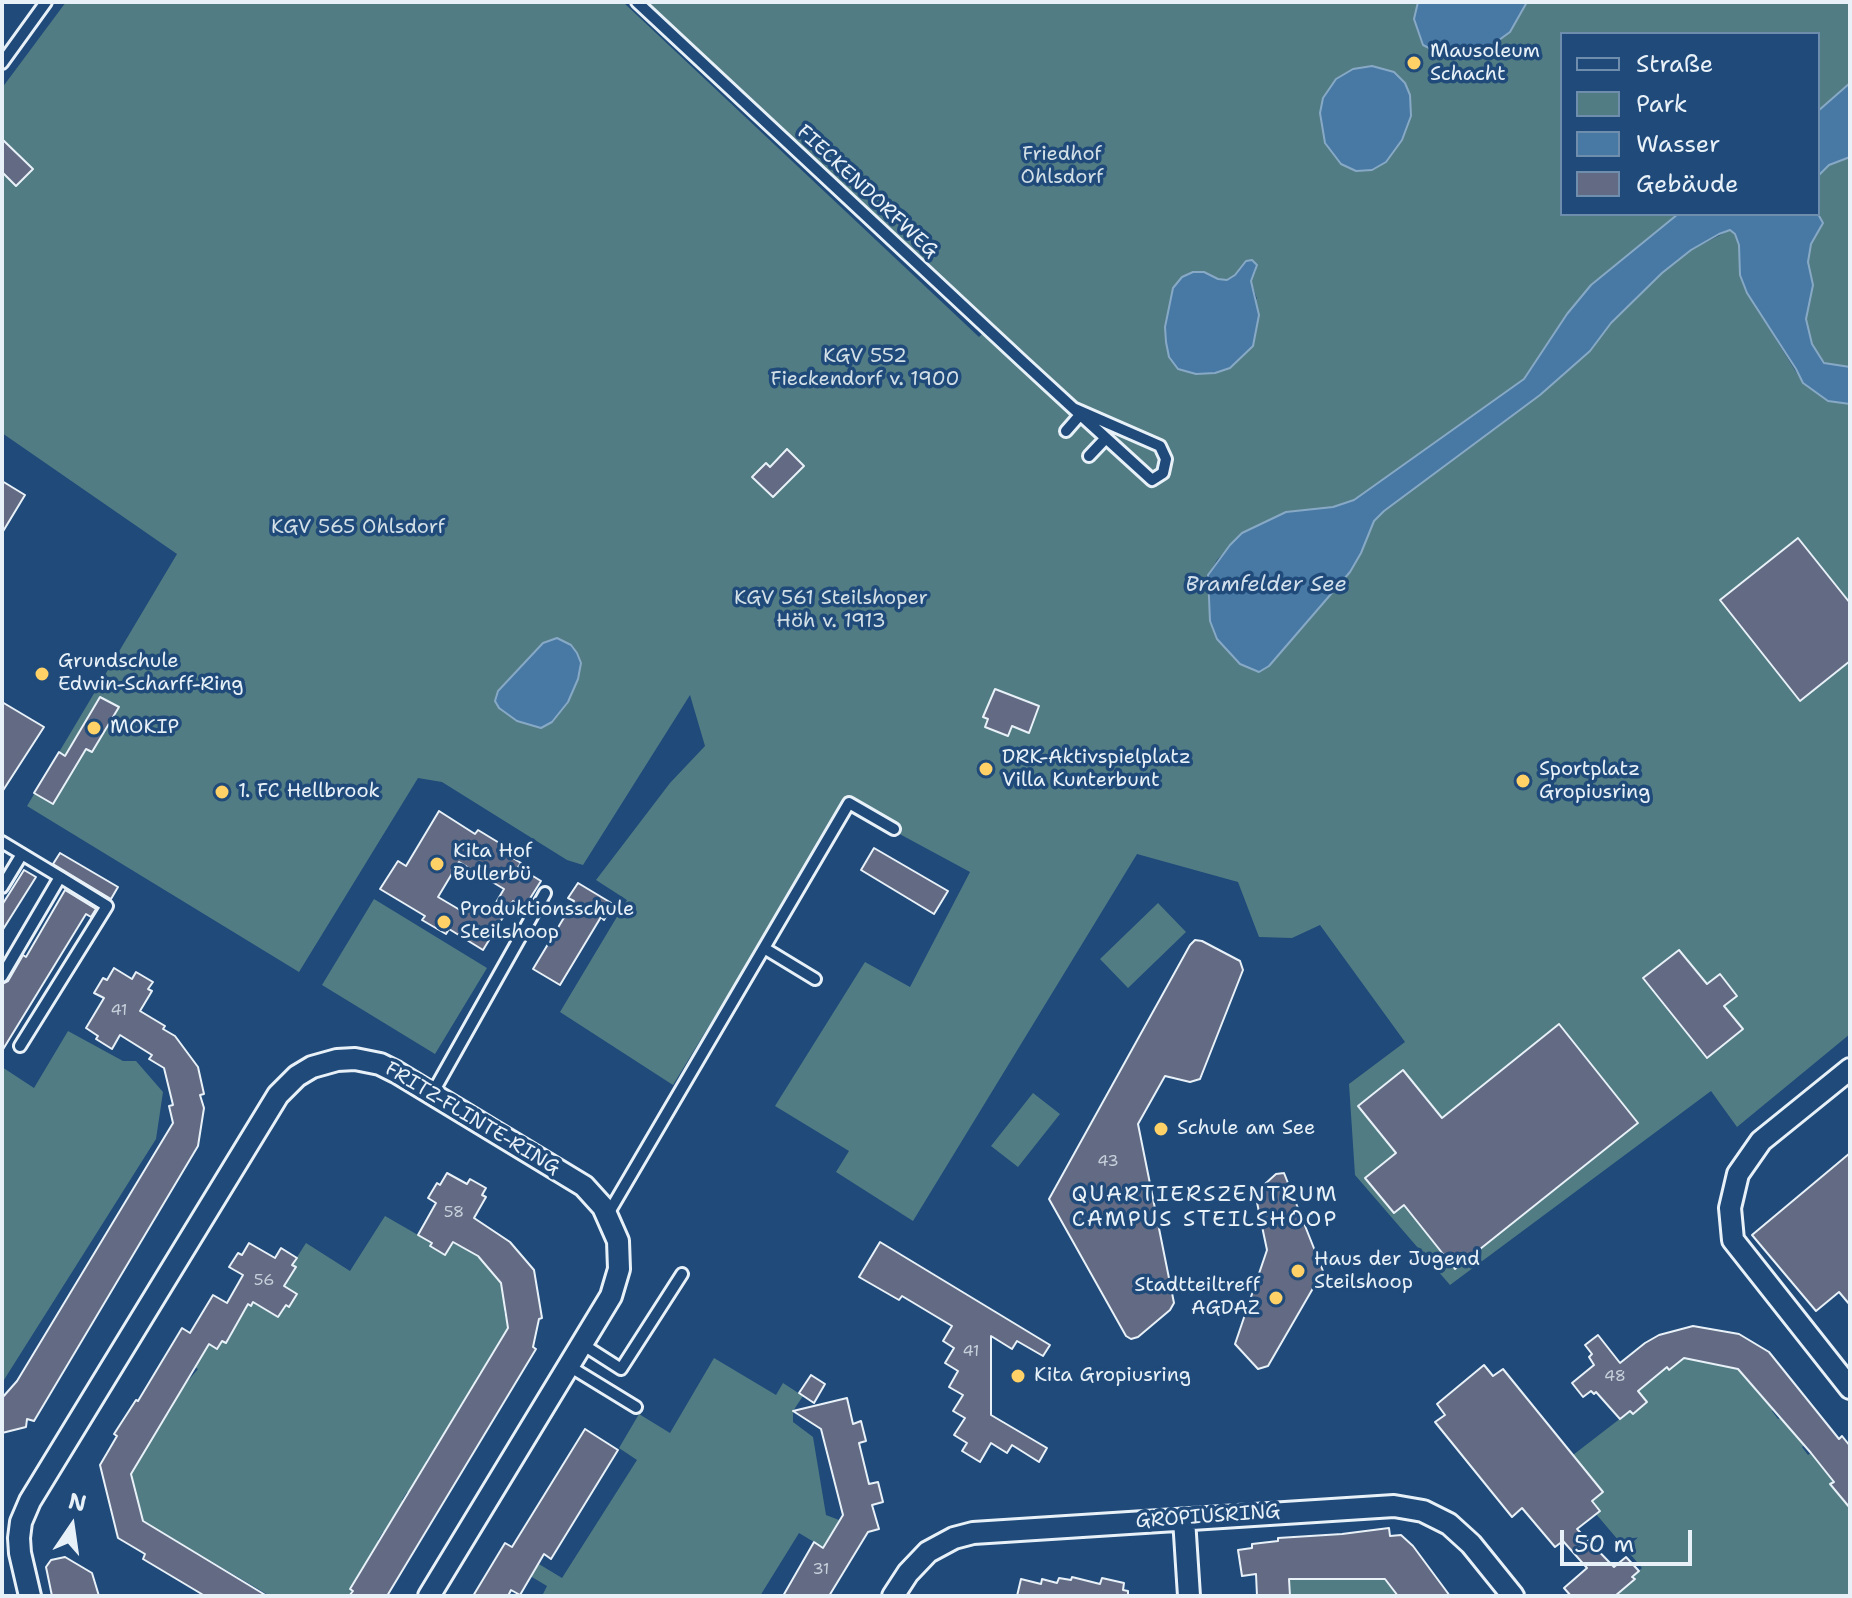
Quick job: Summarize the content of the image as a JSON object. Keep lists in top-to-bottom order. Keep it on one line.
{"streets":{"street":["FRITZ-FLINTE-RING","GROPIUSRING"],"lane":["FIECKENDORFWEG"]},"districts":["QUARTIERSZENTRUM CAMPUS STEILSHOOP"],"water":["Bramfelder See"],"parks":["Friedhof Ohlsdorf","KGV 552 Fieckendorf v. 1900","KGV 565 Ohlsdorf","KGV 561 Steilshoper Höh v. 1913"],"places":["Mausoleum Schacht","Grundschule Edwin-Scharff-Ring","MOKIP","DRK-Aktivspielplatz Villa Kunterbunt","Sportplatz Gropiusring","1. FC Hellbrook","Kita Hof Bullerbü","Produktionsschule Steilshoop","Schule am See","Haus der Jugend Steilshoop","Stadtteiltreff AGDAZ","Kita Gropiusring"],"house_numbers":["41","43","58","56","41","48","31"],"legend":["Straße","Park","Wasser","Gebäude"],"scale_bar":"50 m","north":"top"}
